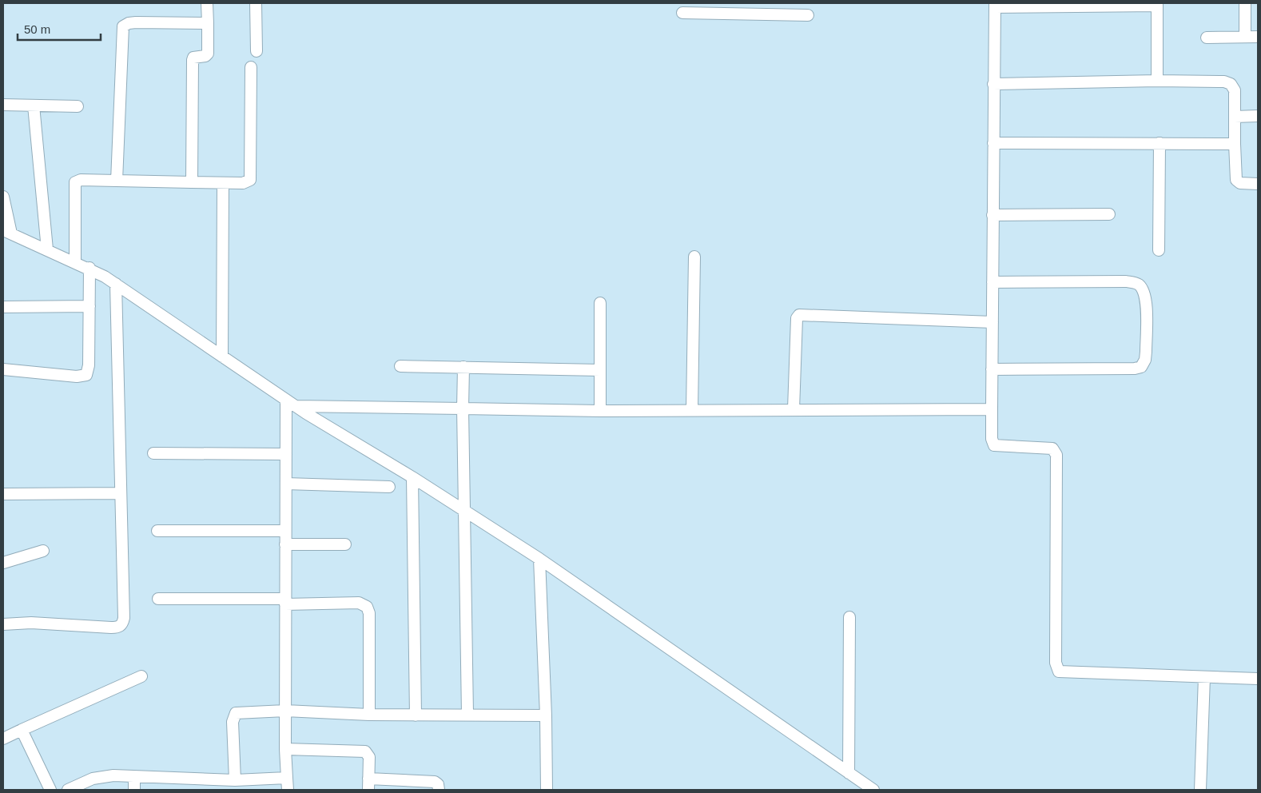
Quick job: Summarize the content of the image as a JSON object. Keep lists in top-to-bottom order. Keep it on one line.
{"scale_bar":"50 m"}
